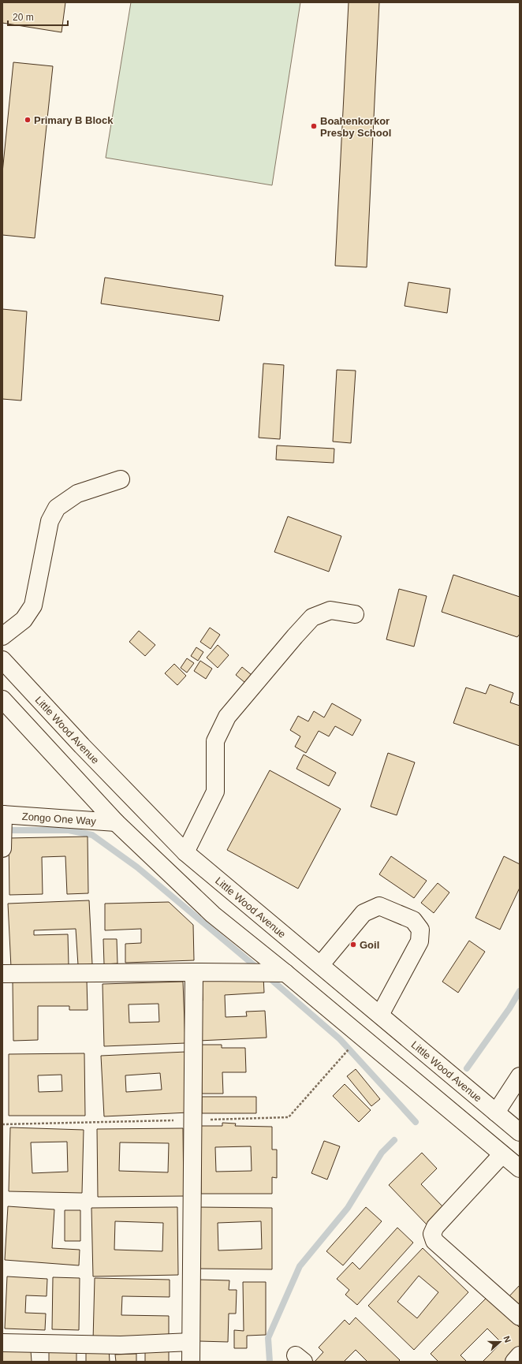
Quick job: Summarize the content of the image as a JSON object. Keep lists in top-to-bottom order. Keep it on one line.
{"streets":{"main road":["Little Wood Avenue","Zongo One Way"]},"places":["Primary B Block","Boahenkorkor Presby School","Goil"],"scale_bar":"20 m","north":"right"}
